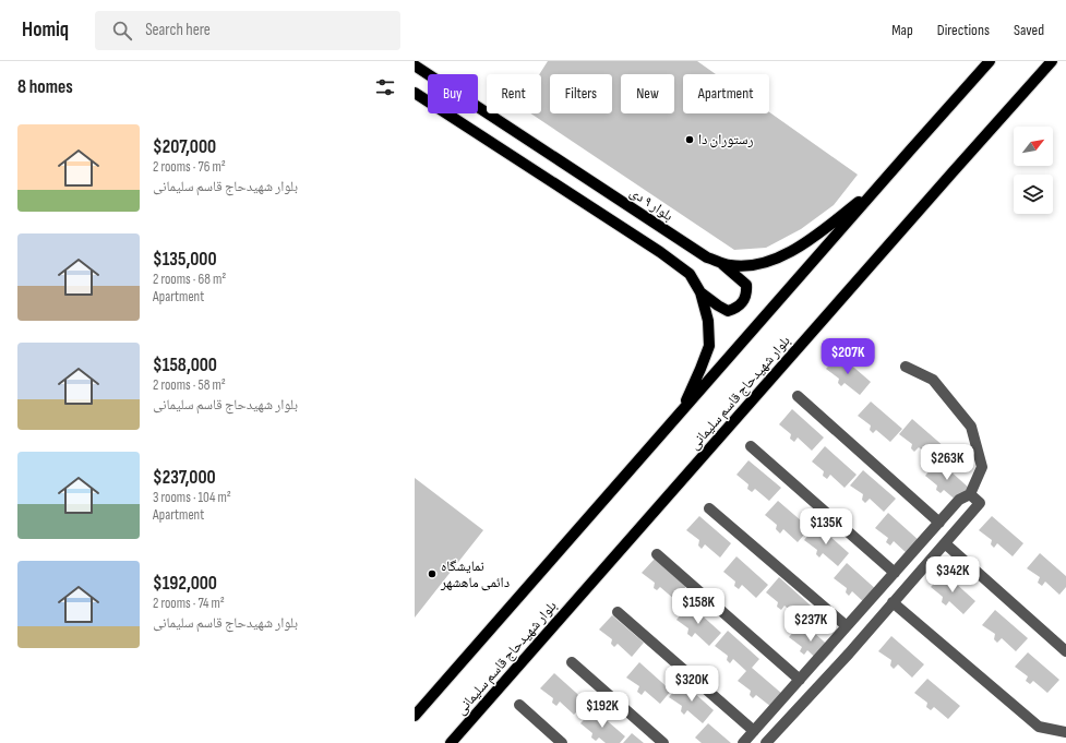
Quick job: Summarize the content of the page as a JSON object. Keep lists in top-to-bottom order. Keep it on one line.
{"streets":{"main road":["بلوار ۹ دی","بلوار شهیدحاج قاسم سلیمانی"]},"places":["رستوران دا","نمایشگاه دائمی ماهشهر"],"north":"top right","page":{"header":"Homiq","search":"Search here","nav":["Map","Directions","Saved"],"heading":"8 homes","chip":["Buy","Rent","Filters","New","Apartment"],"list":[{"name":"$207,000","note":"2 rooms · 76 m² · بلوار شهیدحاج قاسم سلیمانی"},{"name":"$135,000","note":"2 rooms · 68 m² · Apartment"},{"name":"$158,000","note":"2 rooms · 58 m² · بلوار شهیدحاج قاسم سلیمانی"},{"name":"$237,000","note":"3 rooms · 104 m² · Apartment"},{"name":"$192,000","note":"2 rooms · 74 m² · بلوار شهیدحاج قاسم سلیمانی"}],"price":["$207K","$263K","$135K","$342K","$158K","$237K","$320K","$192K"]}}
